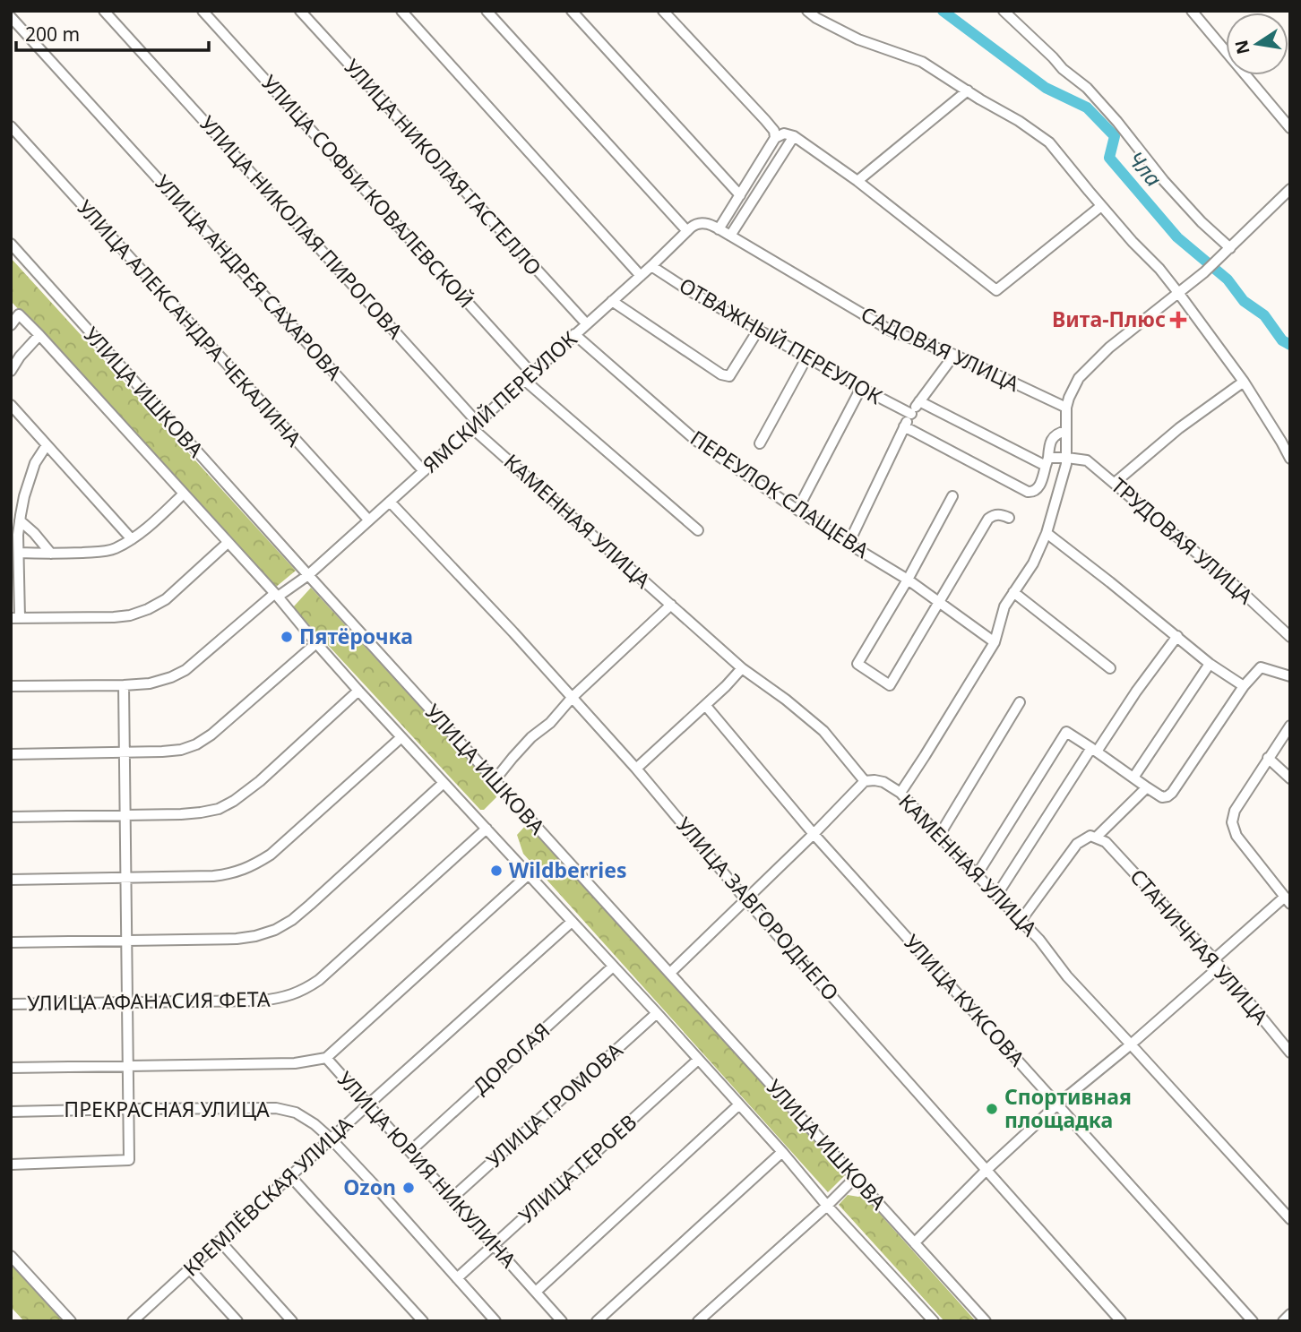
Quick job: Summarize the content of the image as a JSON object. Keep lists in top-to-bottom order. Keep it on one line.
{"streets":{"street":["УЛИЦА НИКОЛАЯ ГАСТЕЛЛО","УЛИЦА СОФЬИ КОВАЛЕВСКОЙ","УЛИЦА НИКОЛАЯ ПИРОГОВА","УЛИЦА АНДРЕЯ САХАРОВА","УЛИЦА АЛЕКСАНДРА ЧЕКАЛИНА","ОТВАЖНЫЙ ПЕРЕУЛОК","САДОВАЯ УЛИЦА","УЛИЦА ИШКОВА","ЯМСКИЙ ПЕРЕУЛОК","ПЕРЕУЛОК СЛАЩЕВА","КАМЕННАЯ УЛИЦА","ТРУДОВАЯ УЛИЦА","УЛИЦА ЗАВГОРОДНЕГО","СТАНИЧНАЯ УЛИЦА","УЛИЦА КУКСОВА","УЛИЦА АФАНАСИЯ ФЕТА","ДОРОГАЯ","УЛИЦА ГРОМОВА","ПРЕКРАСНАЯ УЛИЦА","УЛИЦА ГЕРОЕВ","УЛИЦА ЮРИЯ НИКУЛИНА","КРЕМЛЁВСКАЯ УЛИЦА"]},"crossings":[["УЛИЦА НИКОЛАЯ ГАСТЕЛЛО","ЯМСКИЙ ПЕРЕУЛОК"],["УЛИЦА СОФЬИ КОВАЛЕВСКОЙ","ЯМСКИЙ ПЕРЕУЛОК"],["УЛИЦА НИКОЛАЯ ПИРОГОВА","ЯМСКИЙ ПЕРЕУЛОК"],["УЛИЦА НИКОЛАЯ ПИРОГОВА","КАМЕННАЯ УЛИЦА"],["УЛИЦА АНДРЕЯ САХАРОВА","ЯМСКИЙ ПЕРЕУЛОК"],["УЛИЦА АЛЕКСАНДРА ЧЕКАЛИНА","ЯМСКИЙ ПЕРЕУЛОК"],["ОТВАЖНЫЙ ПЕРЕУЛОК","ЯМСКИЙ ПЕРЕУЛОК"],["САДОВАЯ УЛИЦА","ЯМСКИЙ ПЕРЕУЛОК"],["УЛИЦА ИШКОВА","ЯМСКИЙ ПЕРЕУЛОК"],["УЛИЦА ИШКОВА","УЛИЦА АФАНАСИЯ ФЕТА"],["УЛИЦА ИШКОВА","ДОРОГАЯ"],["УЛИЦА ИШКОВА","УЛИЦА ГРОМОВА"],["УЛИЦА ИШКОВА","УЛИЦА ГЕРОЕВ"],["УЛИЦА ИШКОВА","КРЕМЛЁВСКАЯ УЛИЦА"],["ЯМСКИЙ ПЕРЕУЛОК","ПЕРЕУЛОК СЛАЩЕВА"],["ЯМСКИЙ ПЕРЕУЛОК","КАМЕННАЯ УЛИЦА"],["ЯМСКИЙ ПЕРЕУЛОК","УЛИЦА ЗАВГОРОДНЕГО"],["ДОРОГАЯ","УЛИЦА ЮРИЯ НИКУЛИНА"],["УЛИЦА ГРОМОВА","УЛИЦА ЮРИЯ НИКУЛИНА"],["ПРЕКРАСНАЯ УЛИЦА","УЛИЦА ГЕРОЕВ"],["ПРЕКРАСНАЯ УЛИЦА","КРЕМЛЁВСКАЯ УЛИЦА"],["УЛИЦА ГЕРОЕВ","УЛИЦА ЮРИЯ НИКУЛИНА"],["УЛИЦА ЮРИЯ НИКУЛИНА","КРЕМЛЁВСКАЯ УЛИЦА"]],"water":["Чла"],"places":{"health":["Вита-Плюс"],"other":["Пятёрочка","Wildberries","Спортивная площадка","Ozon"]},"scale_bar":"200 m","north":"left"}
